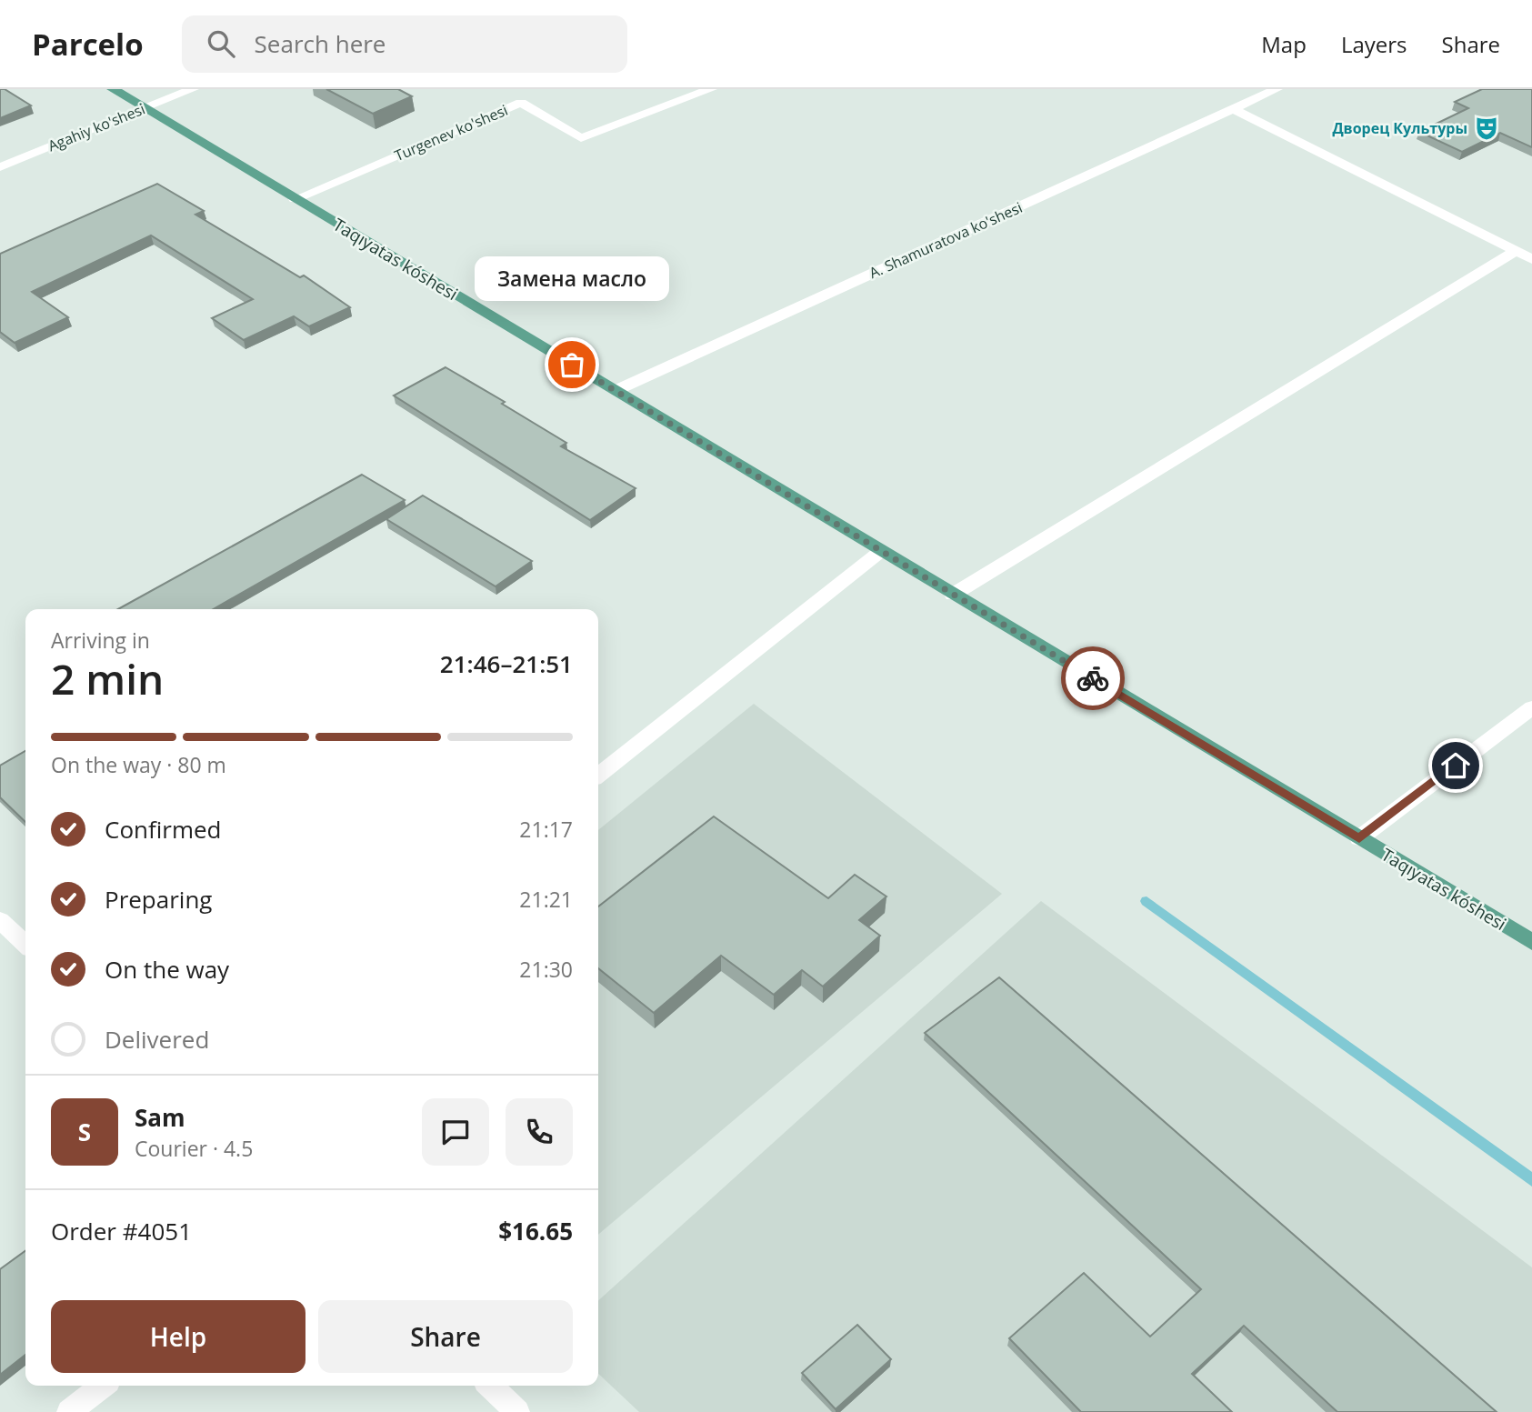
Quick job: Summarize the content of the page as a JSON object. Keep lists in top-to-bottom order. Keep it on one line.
{"streets":{"main road":["Taqıyatas kóshesi"],"street":["Agahiy ko'shesi","Turgenev ko'shesi","A. Shamuratova ko'shesi"]},"crossings":[["Agahiy ko'shesi","Taqıyatas kóshesi"],["Turgenev ko'shesi","Taqıyatas kóshesi"],["A. Shamuratova ko'shesi","Taqıyatas kóshesi"]],"places":{"theatre":["Дворец Культуры"],"other":["Замена масло"]},"page":{"header":"Parcelo","search":"Search here","nav":["Map","Layers","Share"],"bubble":"Замена масло","heading":["2 min","Arriving in","21:46–21:51"],"panel":["Sam","Courier · 4.5","Order #4051","$16.65"],"bar":"On the way · 80 m","list":[["Confirmed","21:17"],["Preparing","21:21"],["On the way","21:30"],"Delivered"],"round":"S","buttons":["Help","Share"]}}
